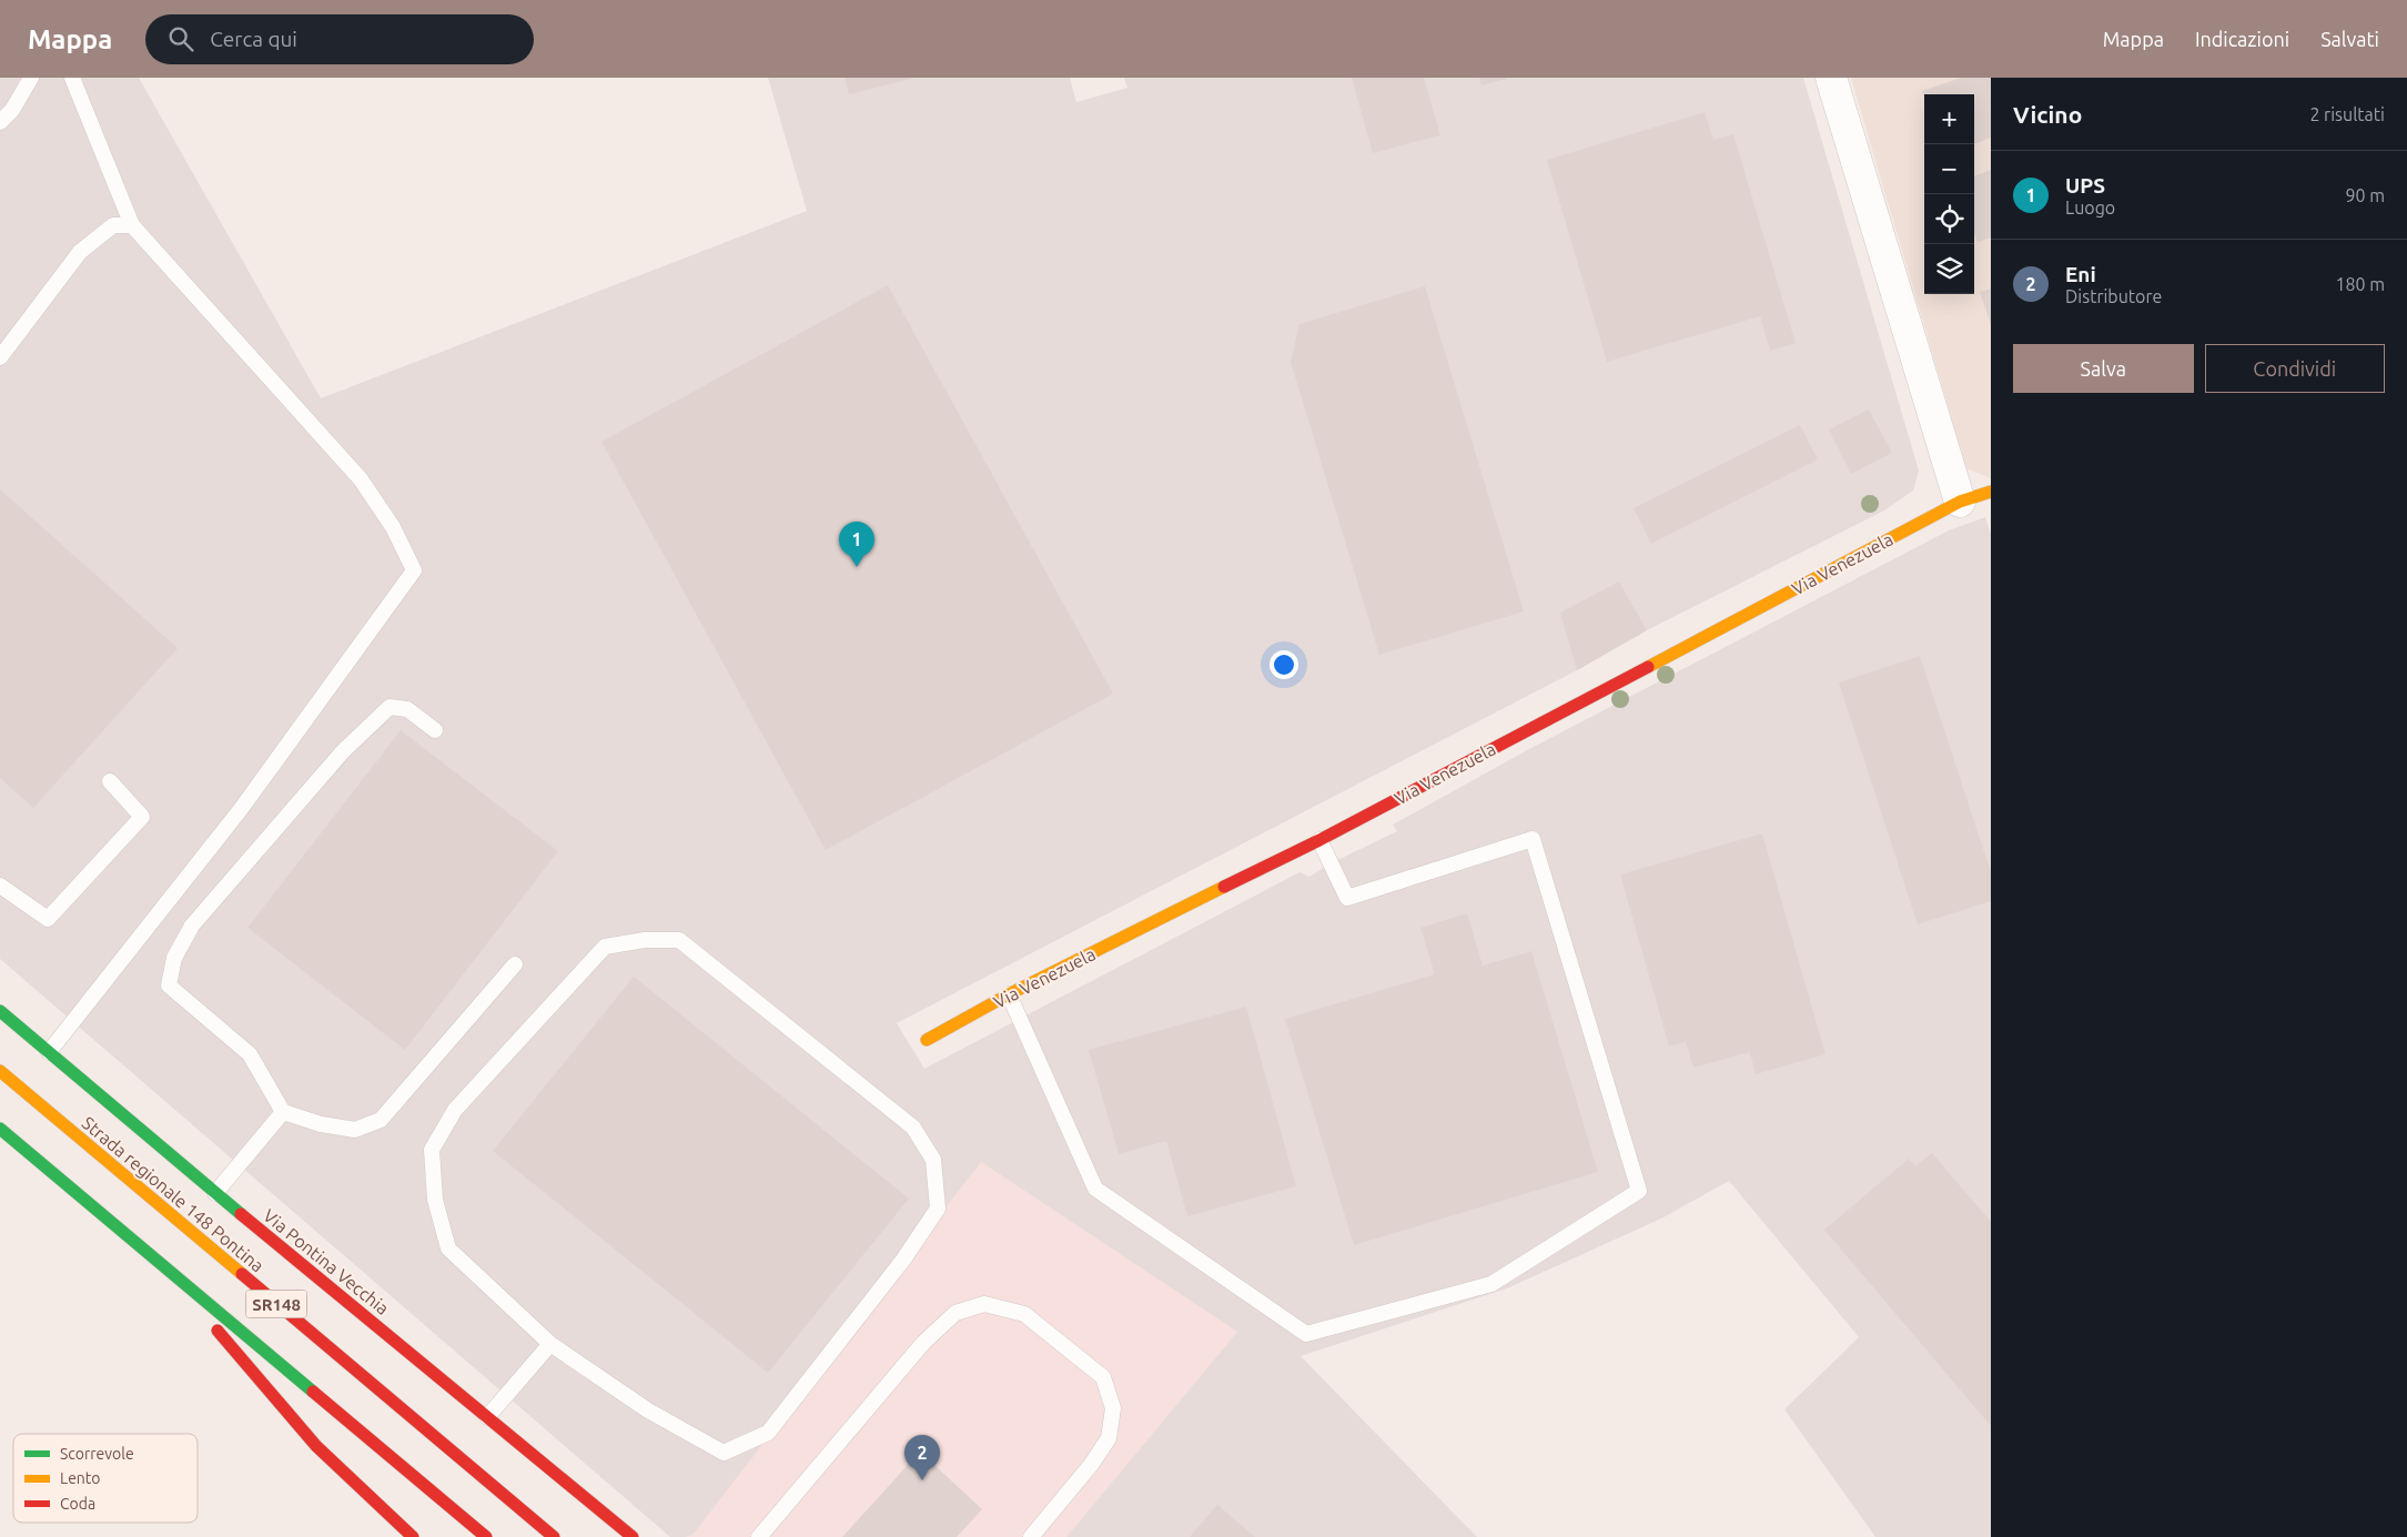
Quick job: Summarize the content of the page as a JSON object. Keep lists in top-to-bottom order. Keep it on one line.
{"streets":{"main road":["Via Venezuela","Strada regionale 148 Pontina","Via Pontina Vecchia","SR148"]},"legend":["Scorrevole","Lento","Coda"],"page":{"header":"Mappa","search":"Cerca qui","nav":["Mappa","Indicazioni","Salvati"],"heading":["Vicino","2 risultati"],"map_buttons":["+","−"],"list":[{"mark":"1","name":"UPS","note":"Luogo","value":"90 m"},{"mark":"2","name":"Eni","note":"Distributore","value":"180 m"}],"buttons":["Salva","Condividi"],"pins":["1","2"]}}
